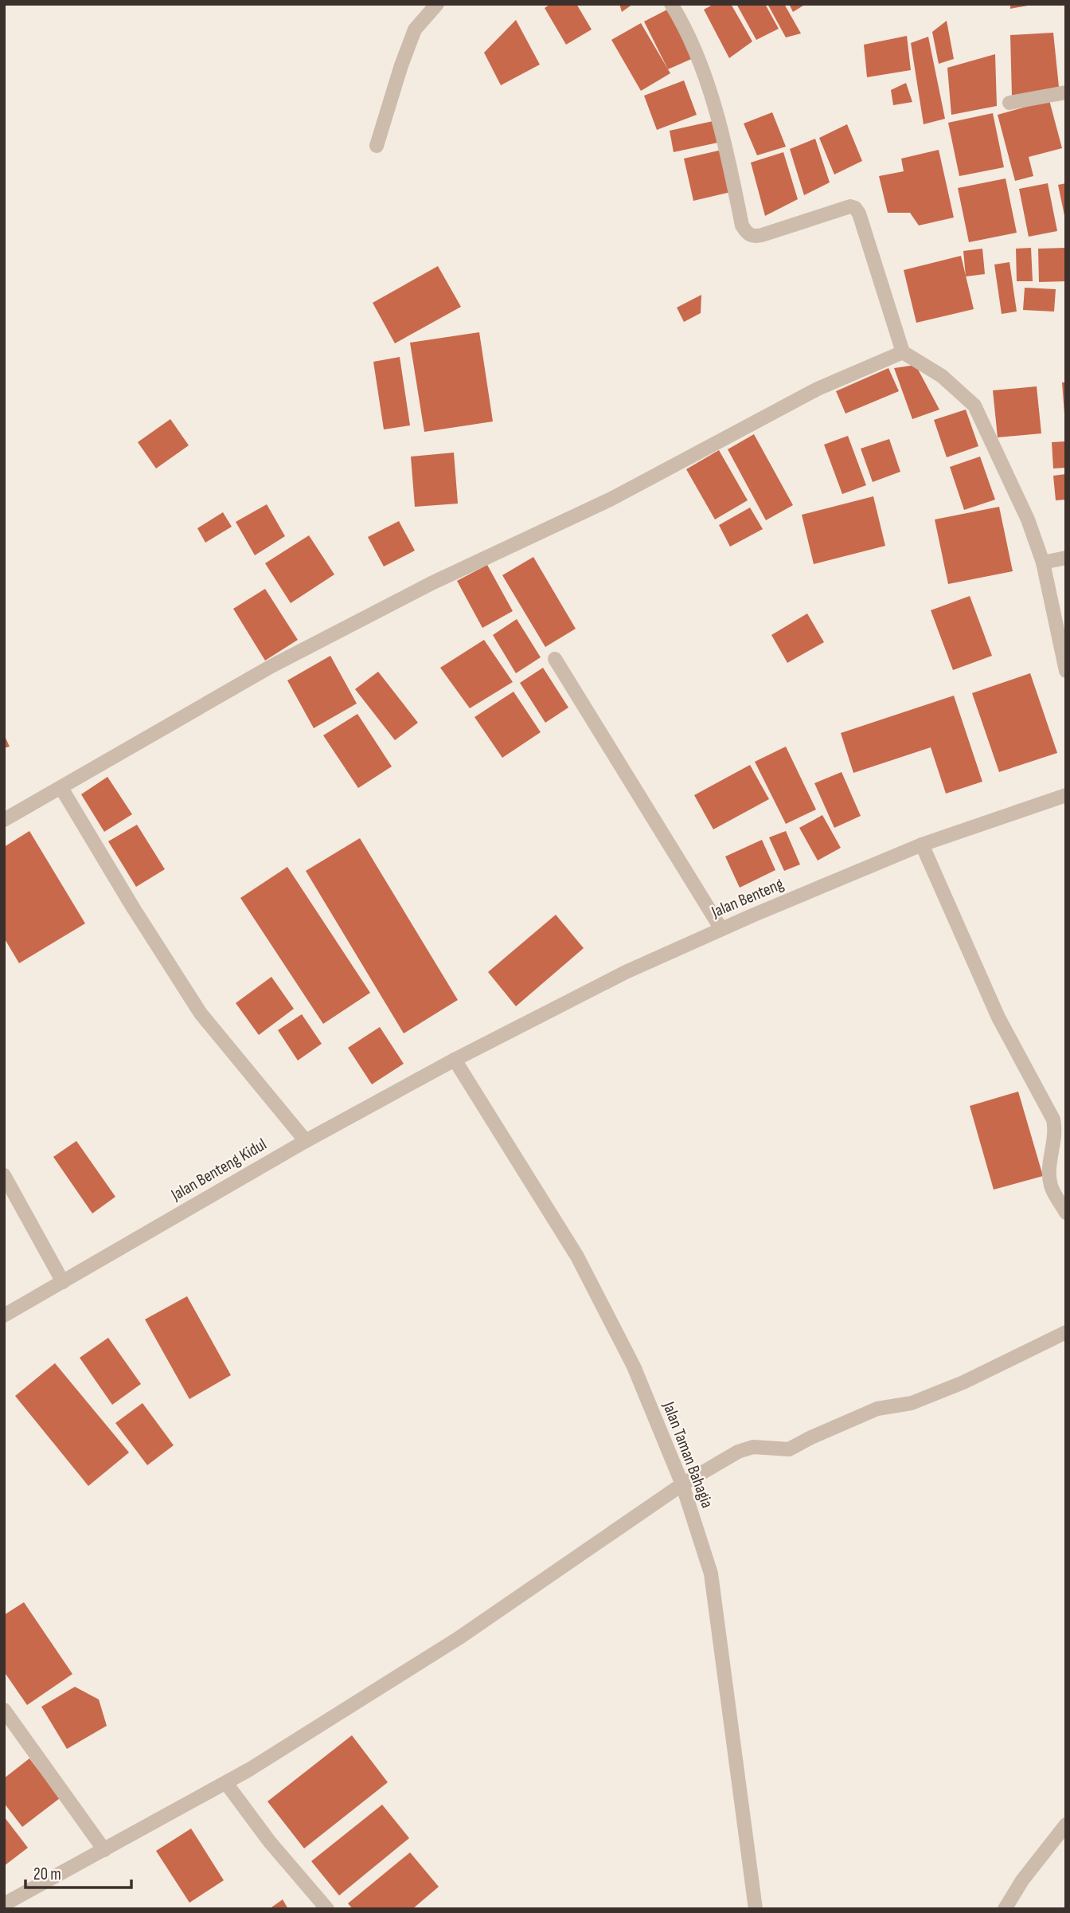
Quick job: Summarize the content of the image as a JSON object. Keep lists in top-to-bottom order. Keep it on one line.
{"streets":{"street":["Jalan Benteng","Jalan Benteng Kidul","Jalan Taman Bahagia"]},"crossings":[["Jalan Benteng","Jalan Benteng Kidul"],["Jalan Benteng","Jalan Taman Bahagia"],["Jalan Benteng Kidul","Jalan Taman Bahagia"]],"scale_bar":"20 m"}
